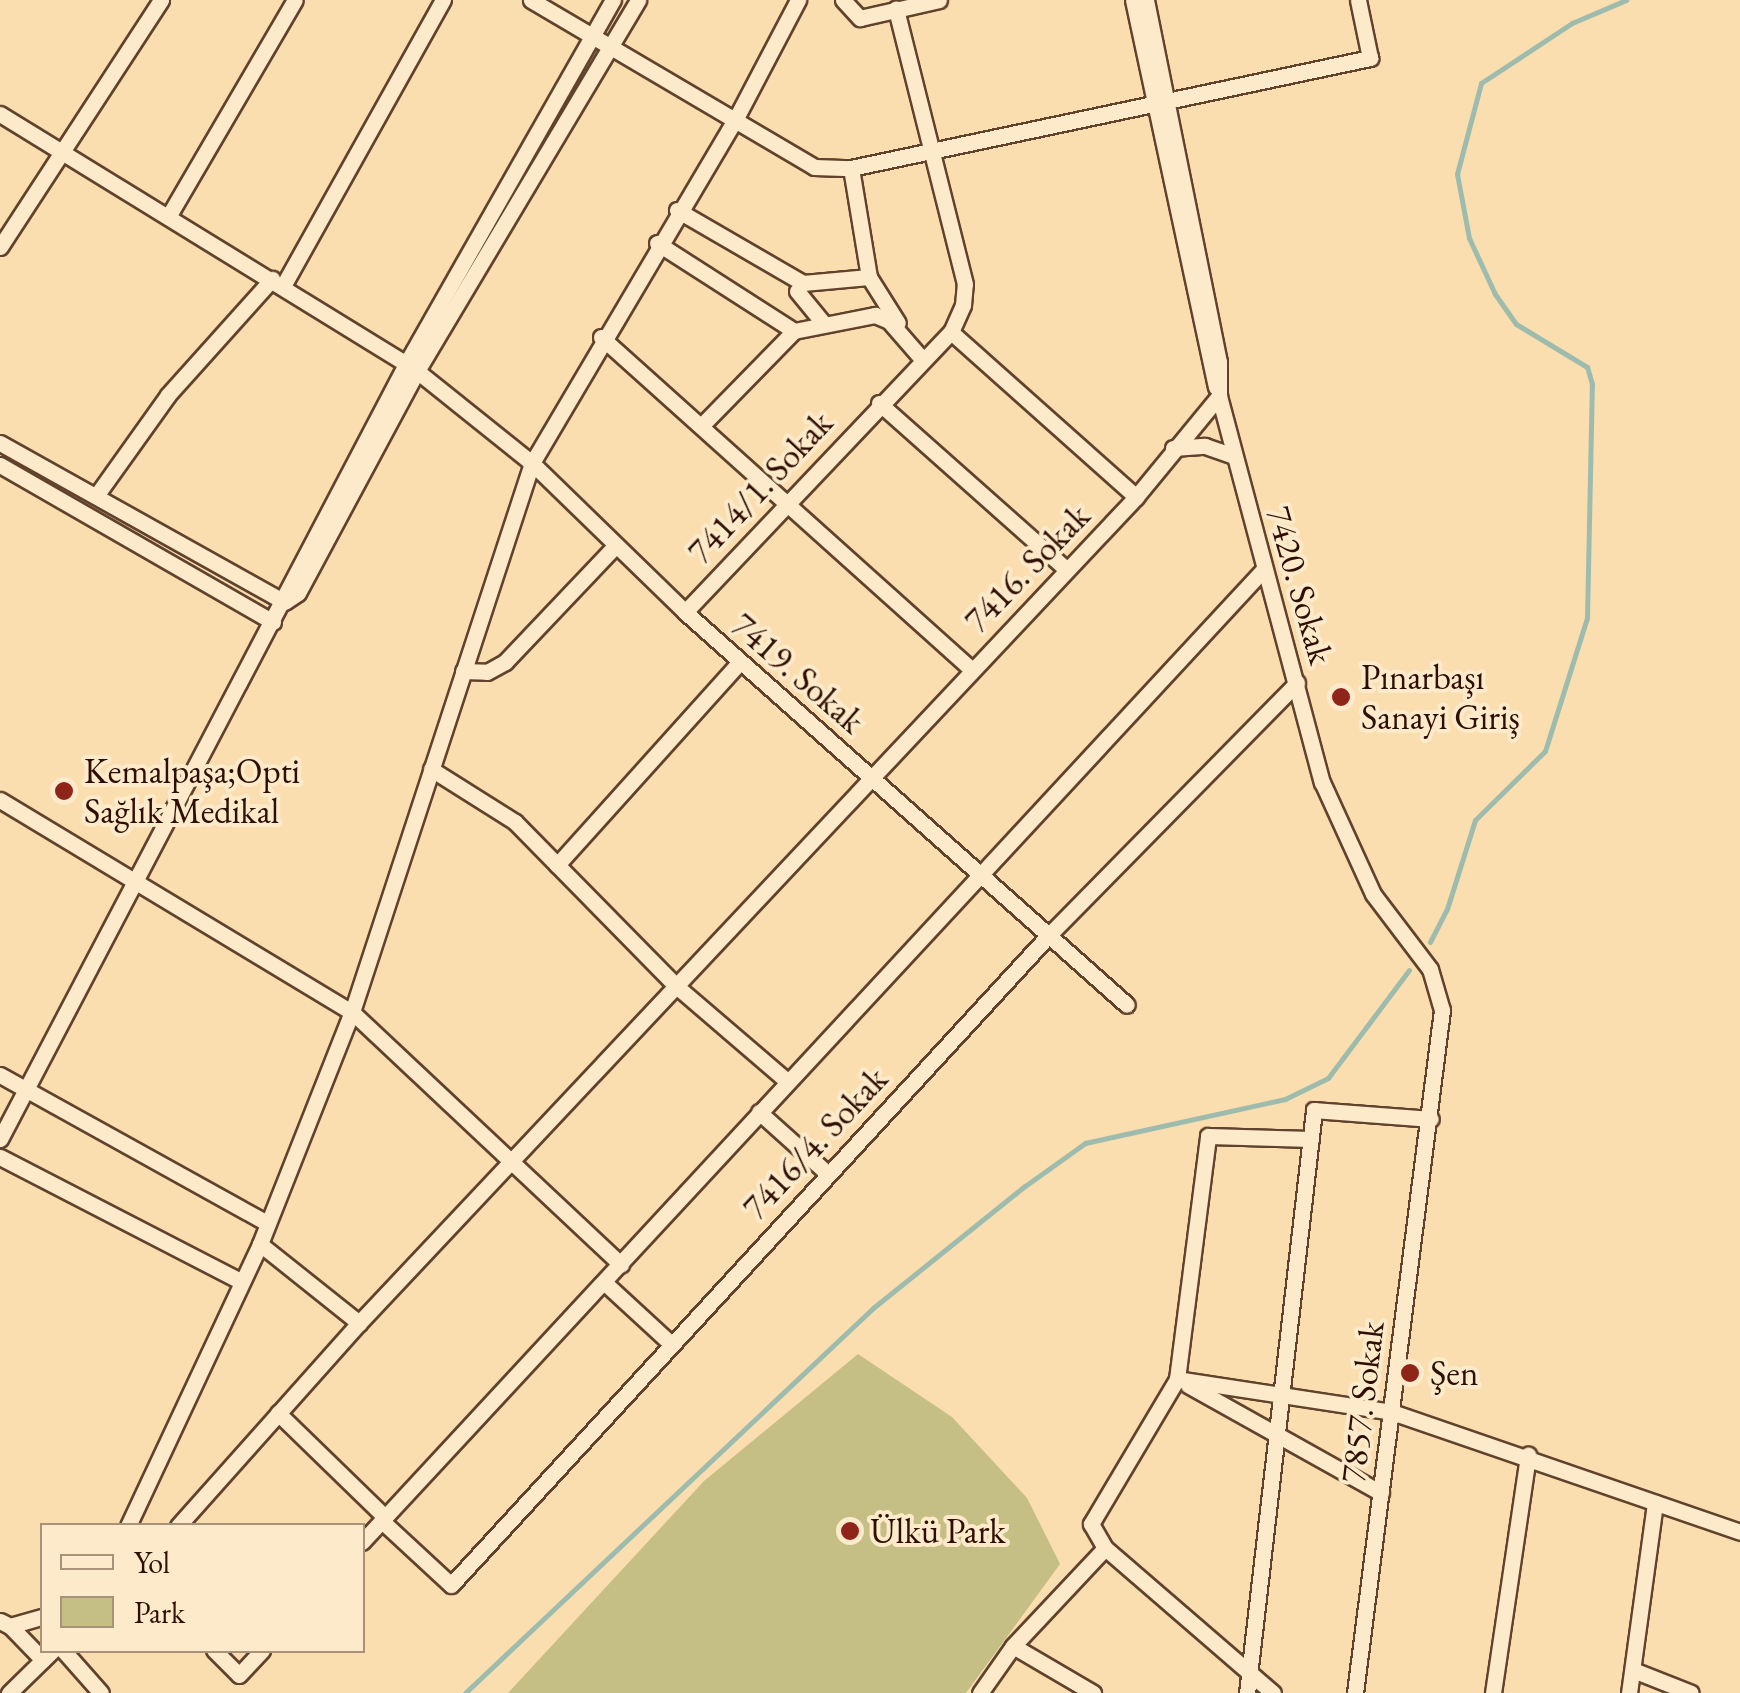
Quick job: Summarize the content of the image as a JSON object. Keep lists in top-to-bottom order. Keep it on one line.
{"streets":{"street":["7414/1. Sokak","7416. Sokak","7420. Sokak","7419. Sokak","7416/4. Sokak","7857. Sokak"]},"crossings":[["7414/1. Sokak","7419. Sokak"],["7416. Sokak","7420. Sokak"],["7416. Sokak","7419. Sokak"],["7420. Sokak","7416/4. Sokak"],["7420. Sokak","7857. Sokak"],["7419. Sokak","7416/4. Sokak"]],"places":["Pınarbaşı Sanayi Giriş","Kemalpaşa;Opti Sağlık Medikal","Şen","Ülkü Park"],"legend":["Yol","Park"]}
